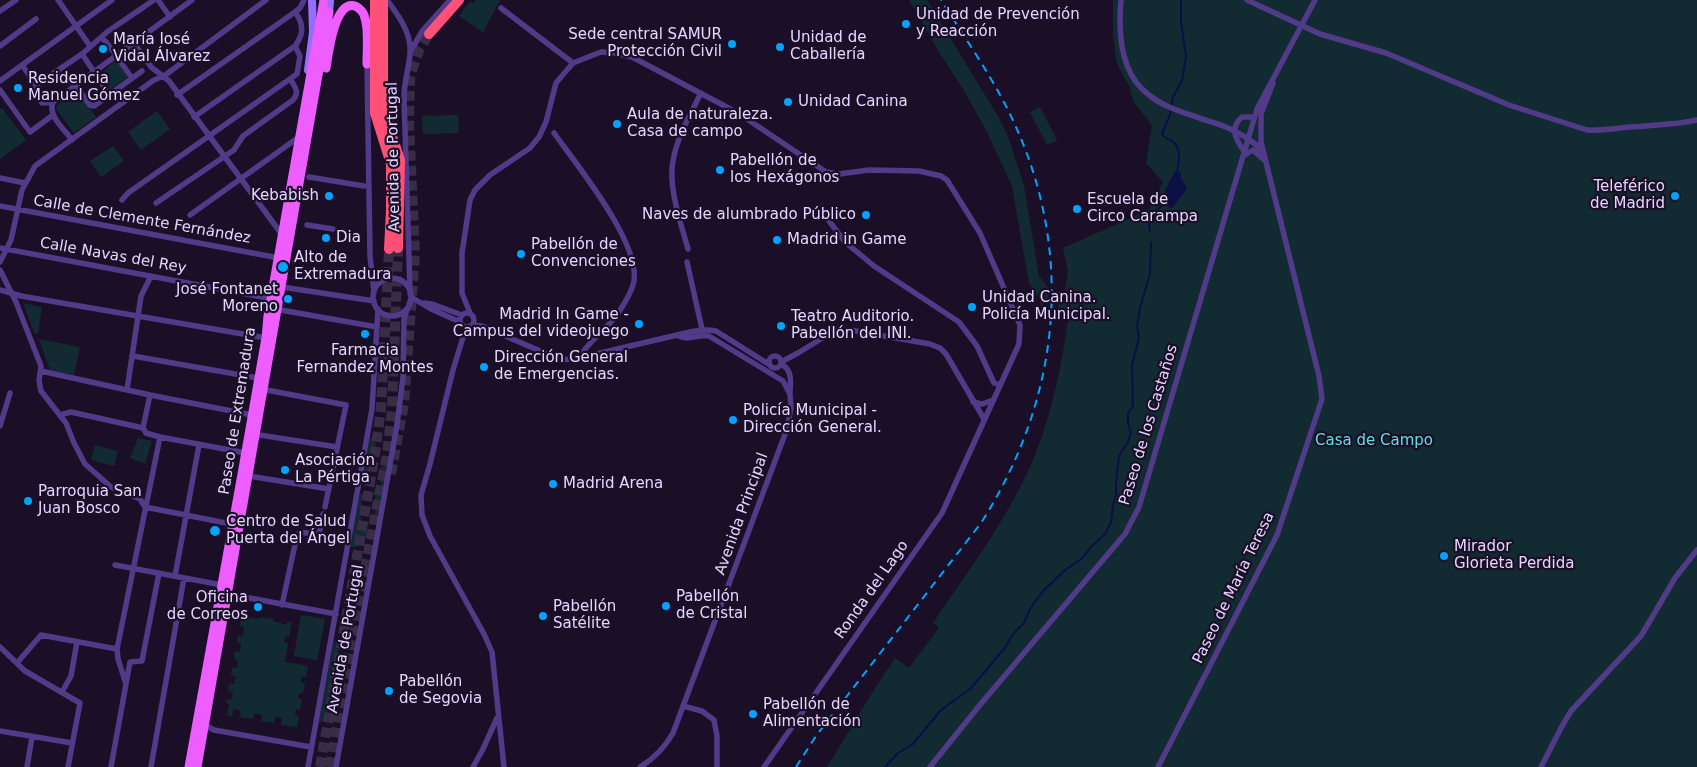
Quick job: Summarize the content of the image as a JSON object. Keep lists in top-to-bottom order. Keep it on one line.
{"streets":{"main road":["Paseo de Extremadura"],"street":["Avenida de Portugal","Calle de Clemente Fernández","Calle Navas del Rey","Paseo de los Castaños","Avenida Principal","Paseo de María Teresa","Ronda del Lago"]},"crossings":[["Avenida de Portugal","Calle Navas del Rey"],["Calle de Clemente Fernández","Paseo de Extremadura"],["Calle Navas del Rey","Paseo de Extremadura"],["Paseo de los Castaños","Paseo de María Teresa"]],"parks":["Casa de Campo"],"places":["Unidad de Prevención y Reacción","Sede central SAMUR Protección Civil","Unidad de Caballería","María José Vidal Álvarez","Residencia Manuel Gómez","Unidad Canina","Aula de naturaleza. Casa de campo","Pabellón de los Hexágonos","Kebabish","Teleférico de Madrid","Escuela de Circo Carampa","Naves de alumbrado Público","Dia","Madrid in Game","Pabellón de Convenciones","Alto de Extremadura","José Fontanet Moreno","Unidad Canina. Policía Municipal.","Madrid In Game - Campus del videojuego","Teatro Auditorio. Pabellón del INI.","Farmacia Fernandez Montes","Dirección General de Emergencias.","Policía Municipal - Dirección General.","Asociación La Pértiga","Madrid Arena","Parroquia San Juan Bosco","Centro de Salud Puerta del Ángel","Mirador Glorieta Perdida","Pabellón de Cristal","Oficina de Correos","Pabellón Satélite","Pabellón de Segovia","Pabellón de Alimentación"]}
